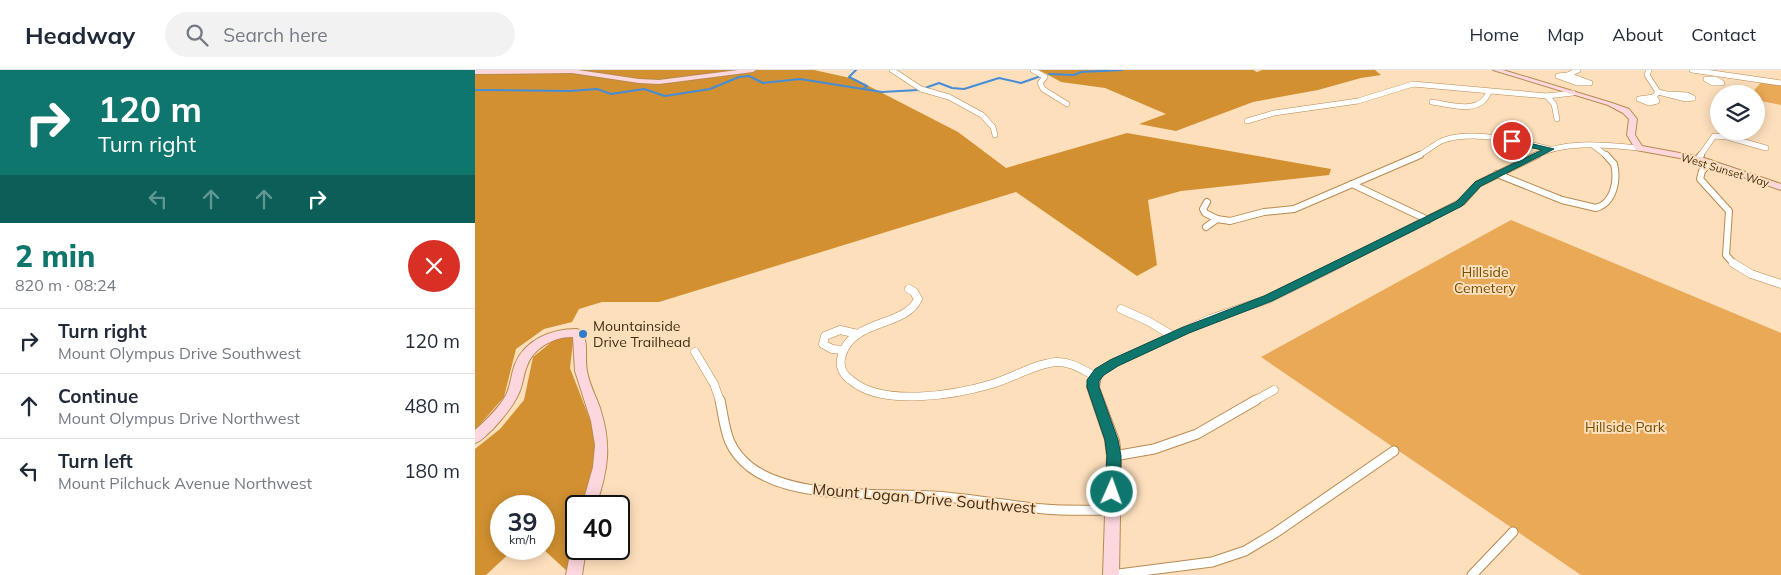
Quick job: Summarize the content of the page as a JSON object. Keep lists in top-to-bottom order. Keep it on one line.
{"streets":{"street":["West Sunset Way","Mount Logan Drive Southwest"]},"parks":["Hillside Cemetery","Hillside Park"],"places":["Mountainside Drive Trailhead"],"page":{"header":"Headway","search":"Search here","nav":["Home","Map","About","Contact"],"turn":["120 m","Turn right"],"heading":["2 min","820 m · 08:24"],"list":[{"name":"Turn right","note":"Mount Olympus Drive Southwest","value":"120 m"},{"name":"Continue","note":"Mount Olympus Drive Northwest","value":"480 m"},{"name":"Turn left","note":"Mount Pilchuck Avenue Northwest","value":"180 m"}],"speed":"39 km/h","limit":"40"}}
